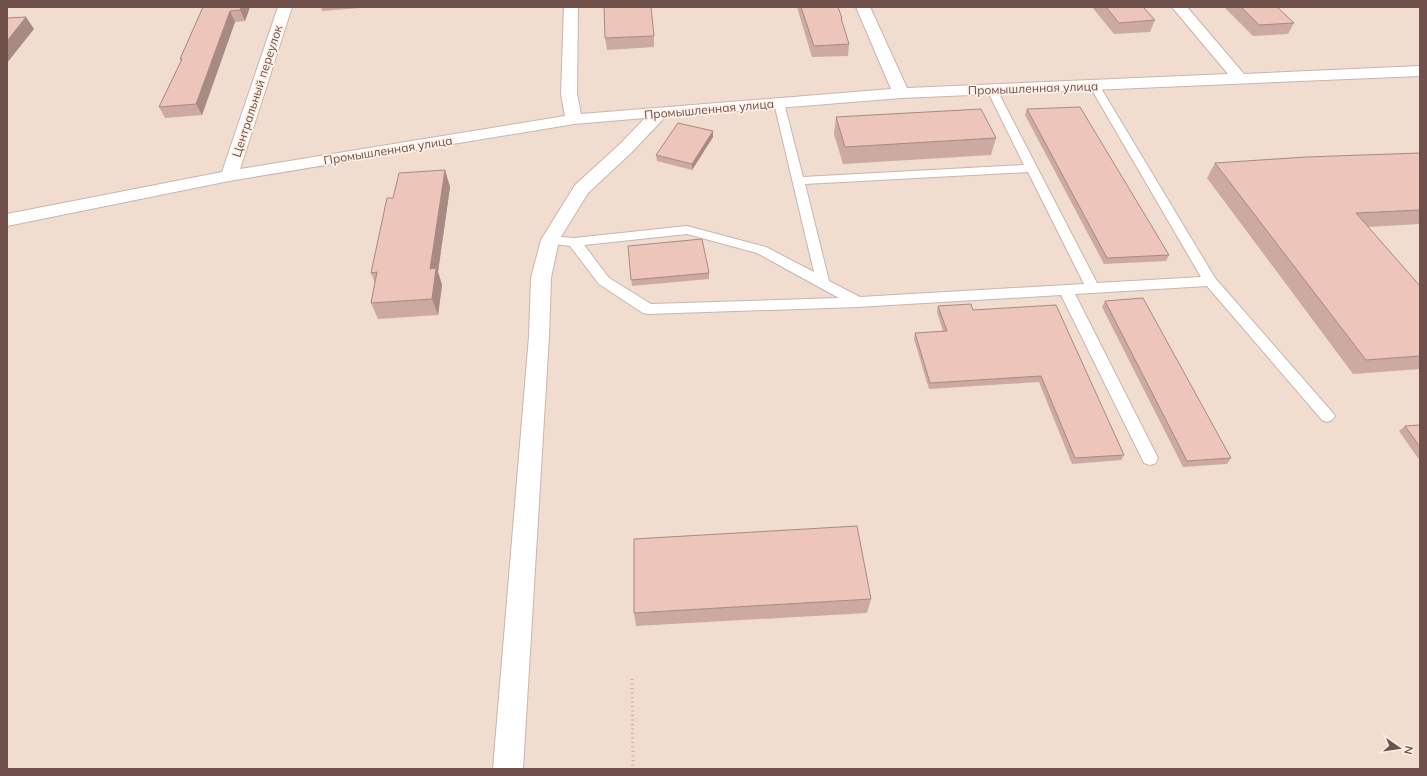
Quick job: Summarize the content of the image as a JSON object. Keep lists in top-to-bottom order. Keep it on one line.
{"streets":{"street":["Промышленная улица","Центральный переулок"]},"crossings":[["Промышленная улица","Центральный переулок"]],"north":"right"}
